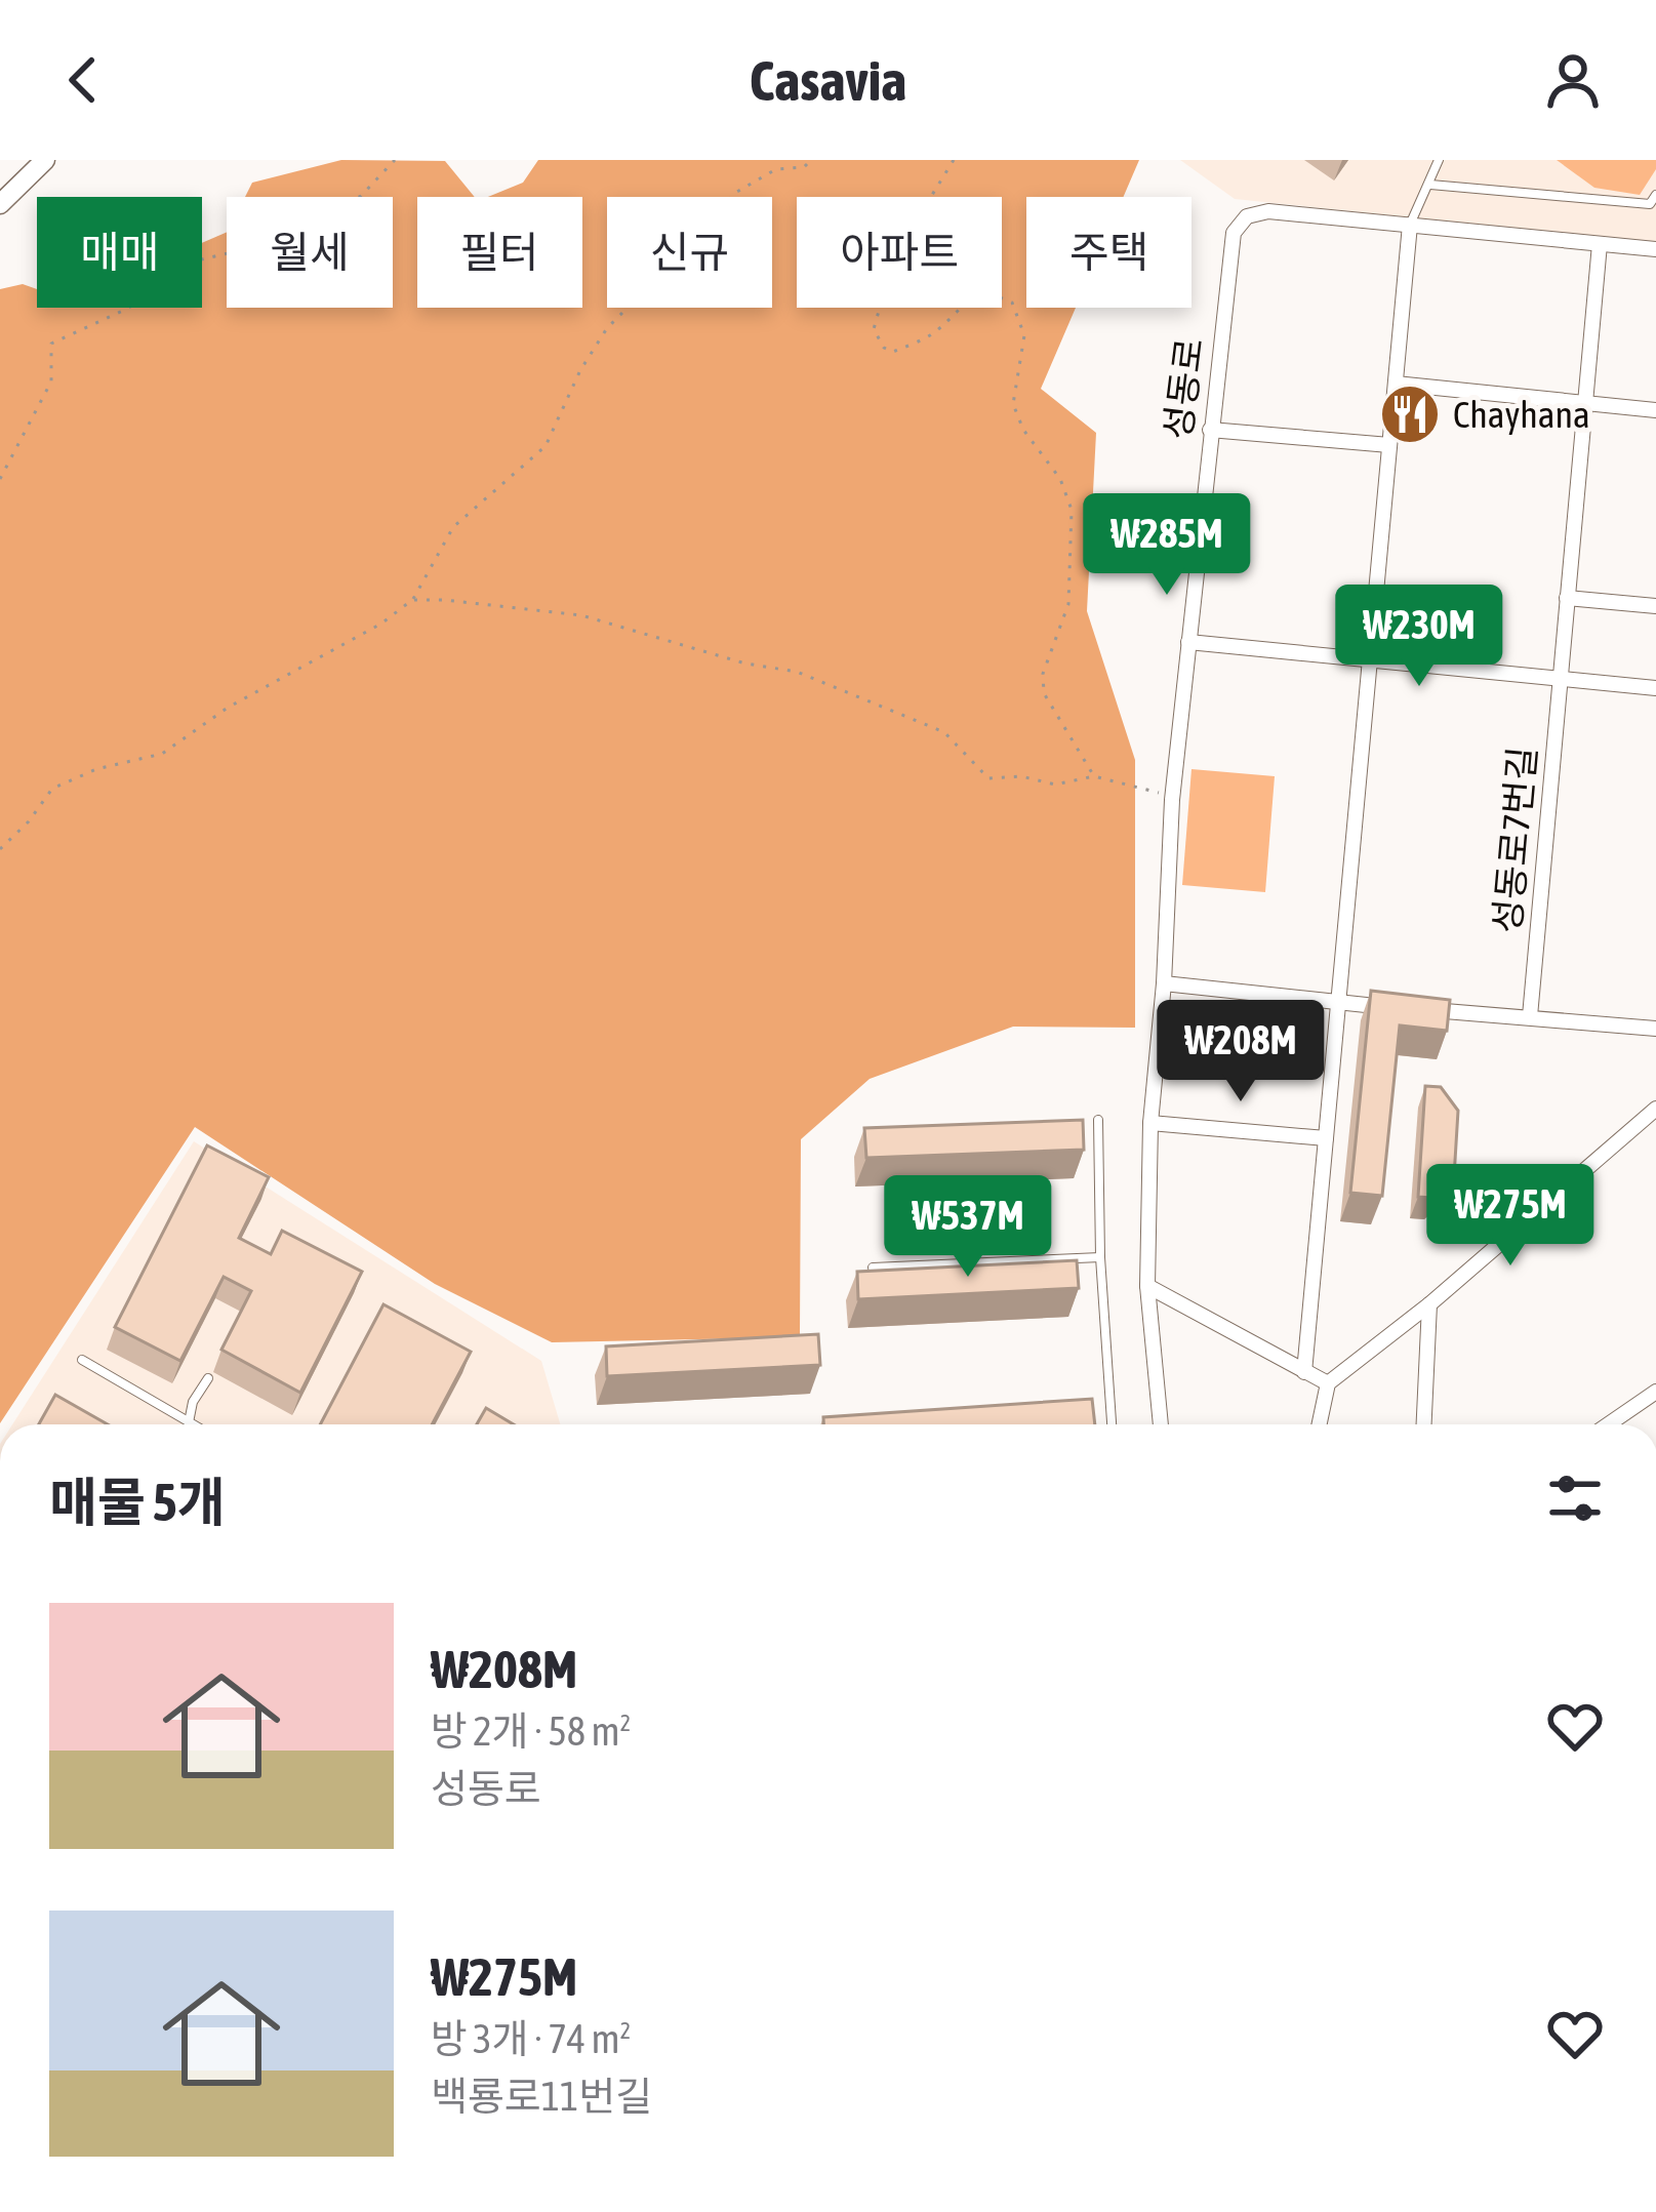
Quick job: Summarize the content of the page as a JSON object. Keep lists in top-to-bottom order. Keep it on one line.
{"streets":{"street":["성동로","성동로7번길"]},"crossings":[["성동로","성동로7번길"]],"places":{"restaurant":["Chayhana"]},"page":{"header":"Casavia","chip":["매매","월세","필터","신규","아파트","주택"],"price":["₩285M","₩230M","₩208M","₩275M","₩537M"],"heading":"매물 5개","list":[{"name":"₩208M","note":"방 2개 · 58 m² · 성동로"},{"name":"₩275M","note":"방 3개 · 74 m² · 백룡로11번길"}]}}
